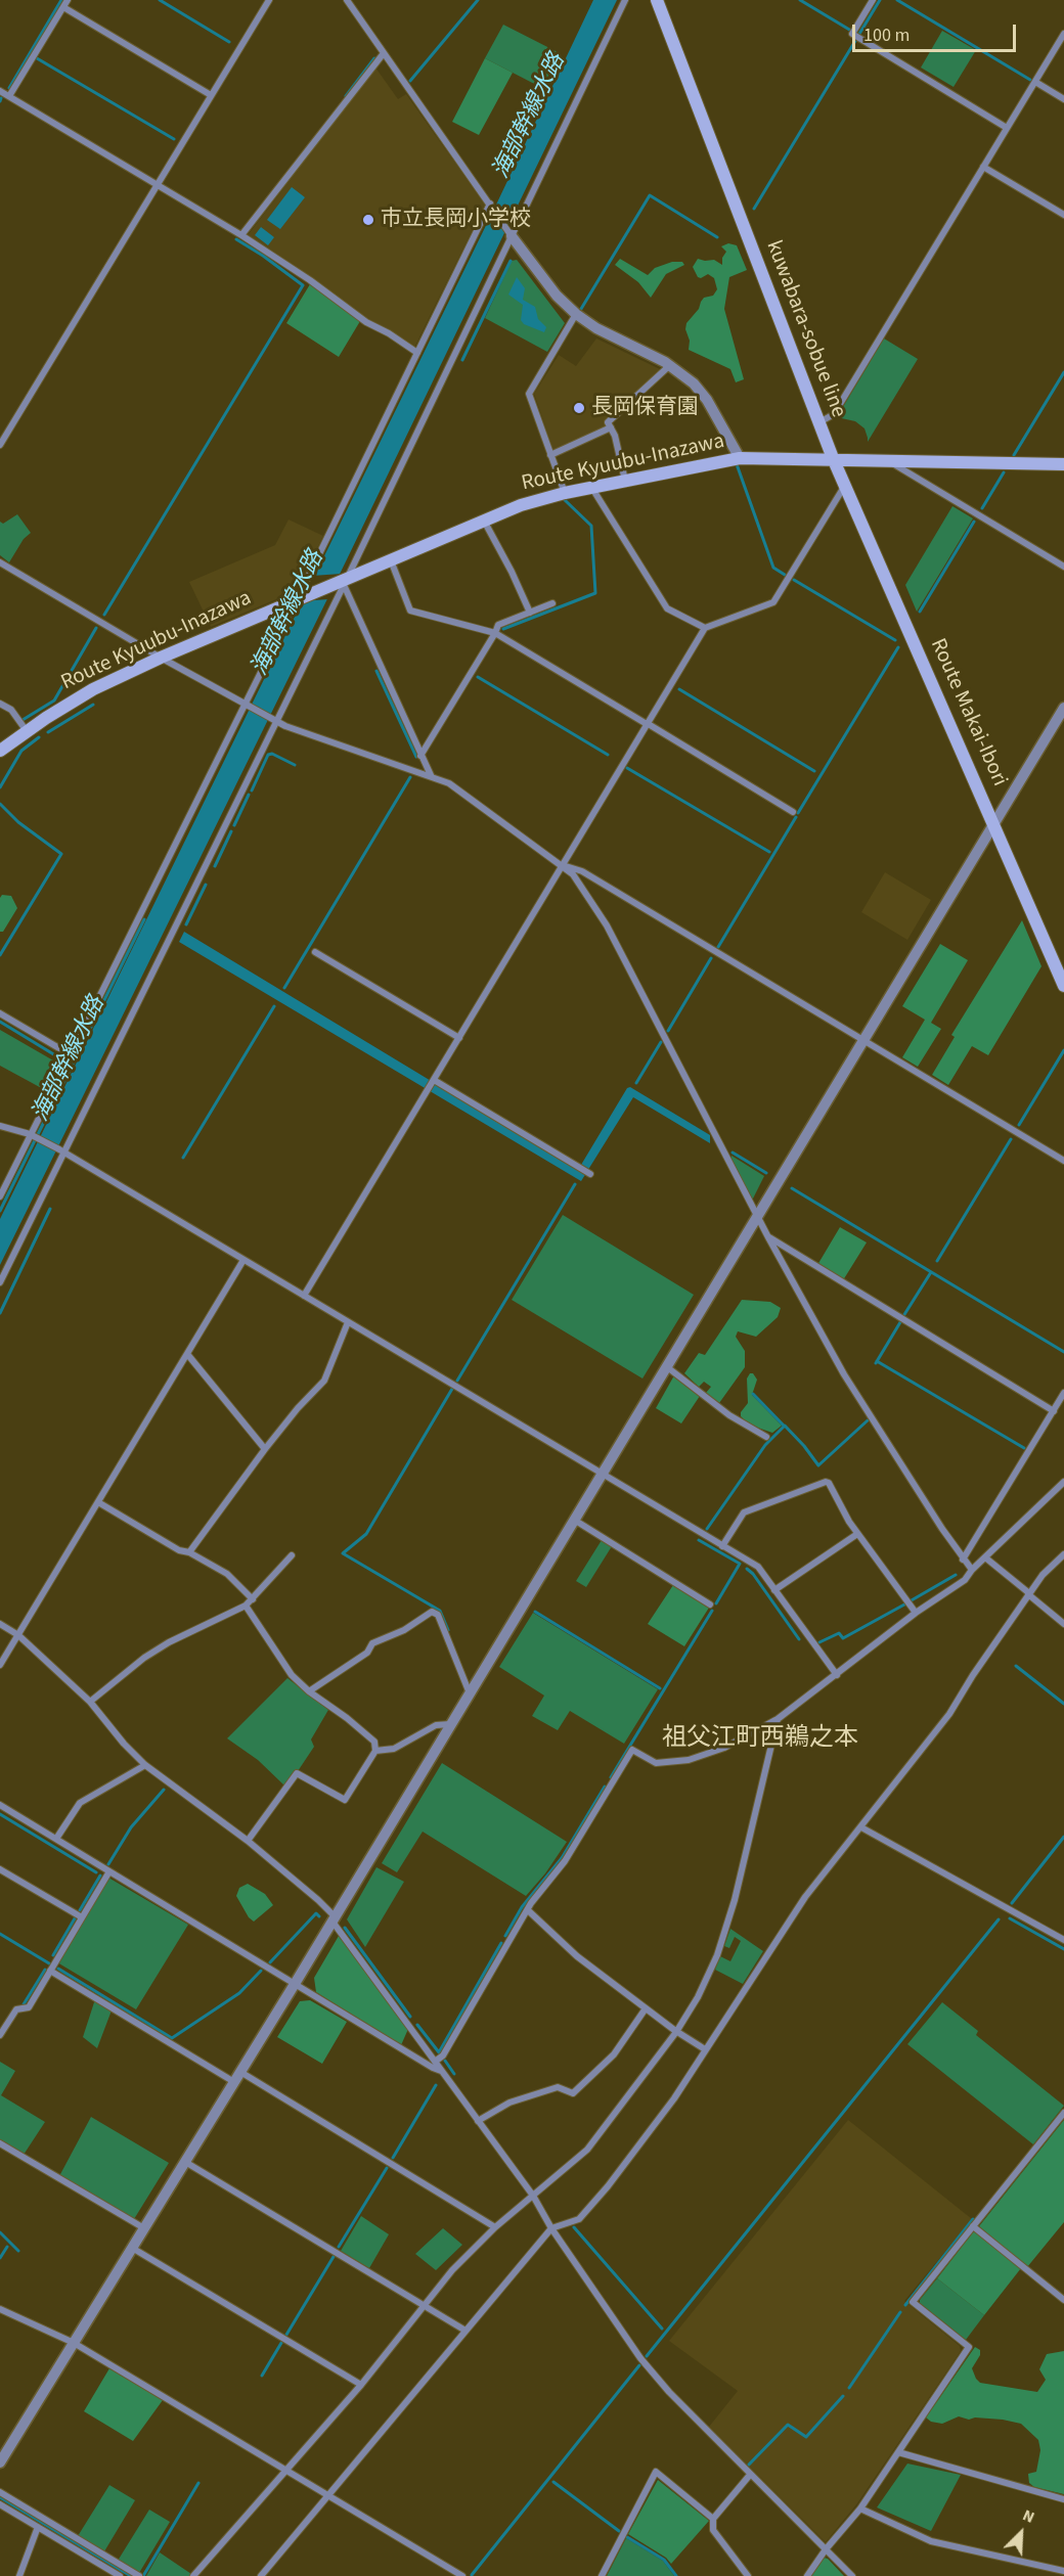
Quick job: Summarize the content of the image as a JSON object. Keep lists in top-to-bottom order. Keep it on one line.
{"streets":{"main road":["kuwabara-sobue line","Route Kyuubu-Inazawa","Route Makai-Ibori"]},"crossings":[["kuwabara-sobue line","Route Kyuubu-Inazawa"],["kuwabara-sobue line","Route Makai-Ibori"],["Route Kyuubu-Inazawa","Route Makai-Ibori"]],"districts":["祖父江町西鵜之本"],"water":["海部幹線水路"],"places":["市立長岡小学校","長岡保育園"],"scale_bar":"100 m","north":"top right"}
